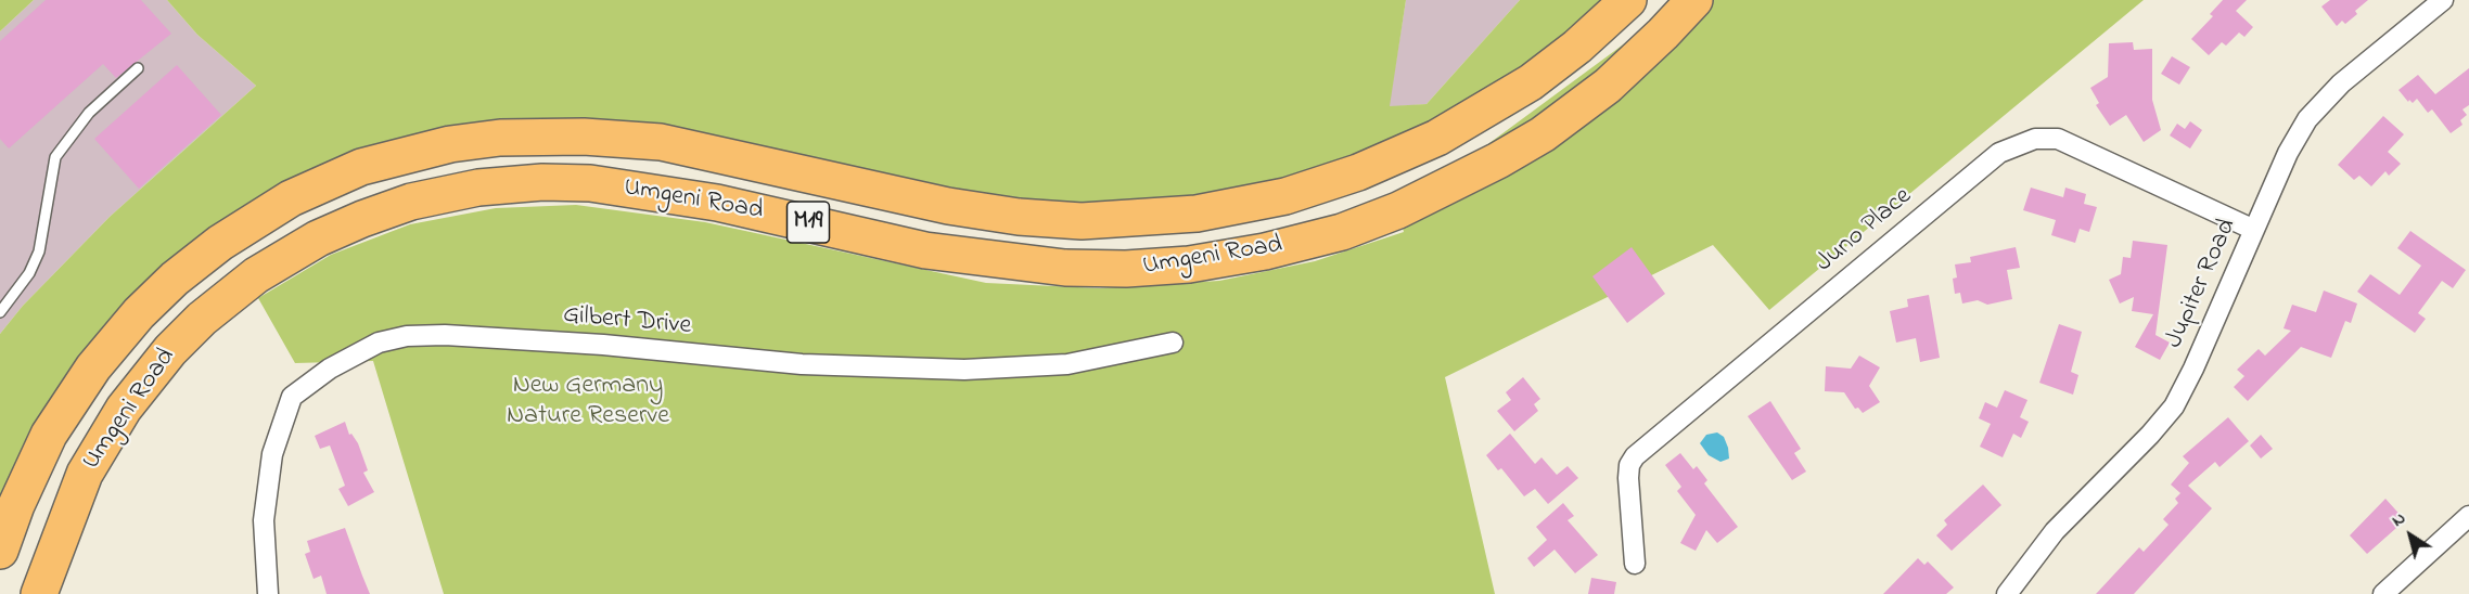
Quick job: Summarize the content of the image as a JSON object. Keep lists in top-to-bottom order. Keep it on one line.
{"streets":{"highway":["Umgeni Road","M19"],"street":["Juno Place","Jupiter Road","Gilbert Drive"]},"crossings":[["Juno Place","Jupiter Road"]],"parks":["New Germany Nature Reserve"],"north":"top left"}
